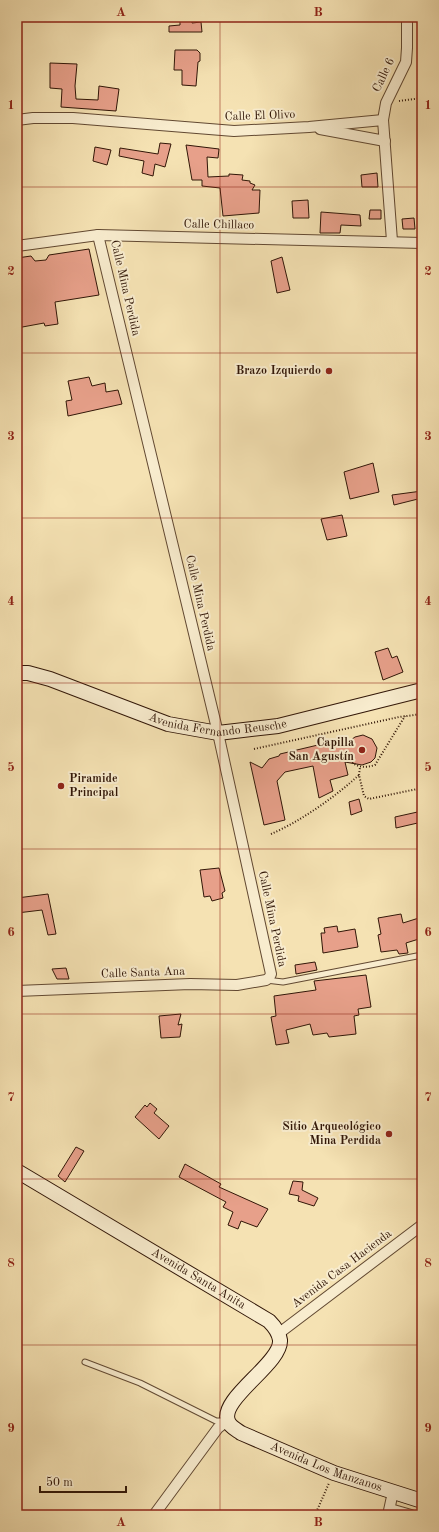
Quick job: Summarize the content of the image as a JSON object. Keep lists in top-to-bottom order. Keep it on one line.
{"streets":{"street":["Calle 6","Calle El Olivo","Calle Chillaco","Calle Mina Perdida","Avenida Fernando Reusche","Calle Santa Ana","Avenida Casa Hacienda","Avenida Santa Anita","Avenida Los Manzanos"]},"crossings":[["Calle 6","Calle El Olivo"],["Calle Chillaco","Calle Mina Perdida"],["Calle Mina Perdida","Avenida Fernando Reusche"],["Calle Mina Perdida","Calle Santa Ana"],["Avenida Casa Hacienda","Avenida Santa Anita"]],"places":["Brazo Izquierdo","Capilla San Agustín","Piramide Principal","Sitio Arqueológico Mina Perdida"],"scale_bar":"50 m","grid":{"columns":["A","B"],"rows":["1","2","3","4","5","6","7","8","9"]}}
